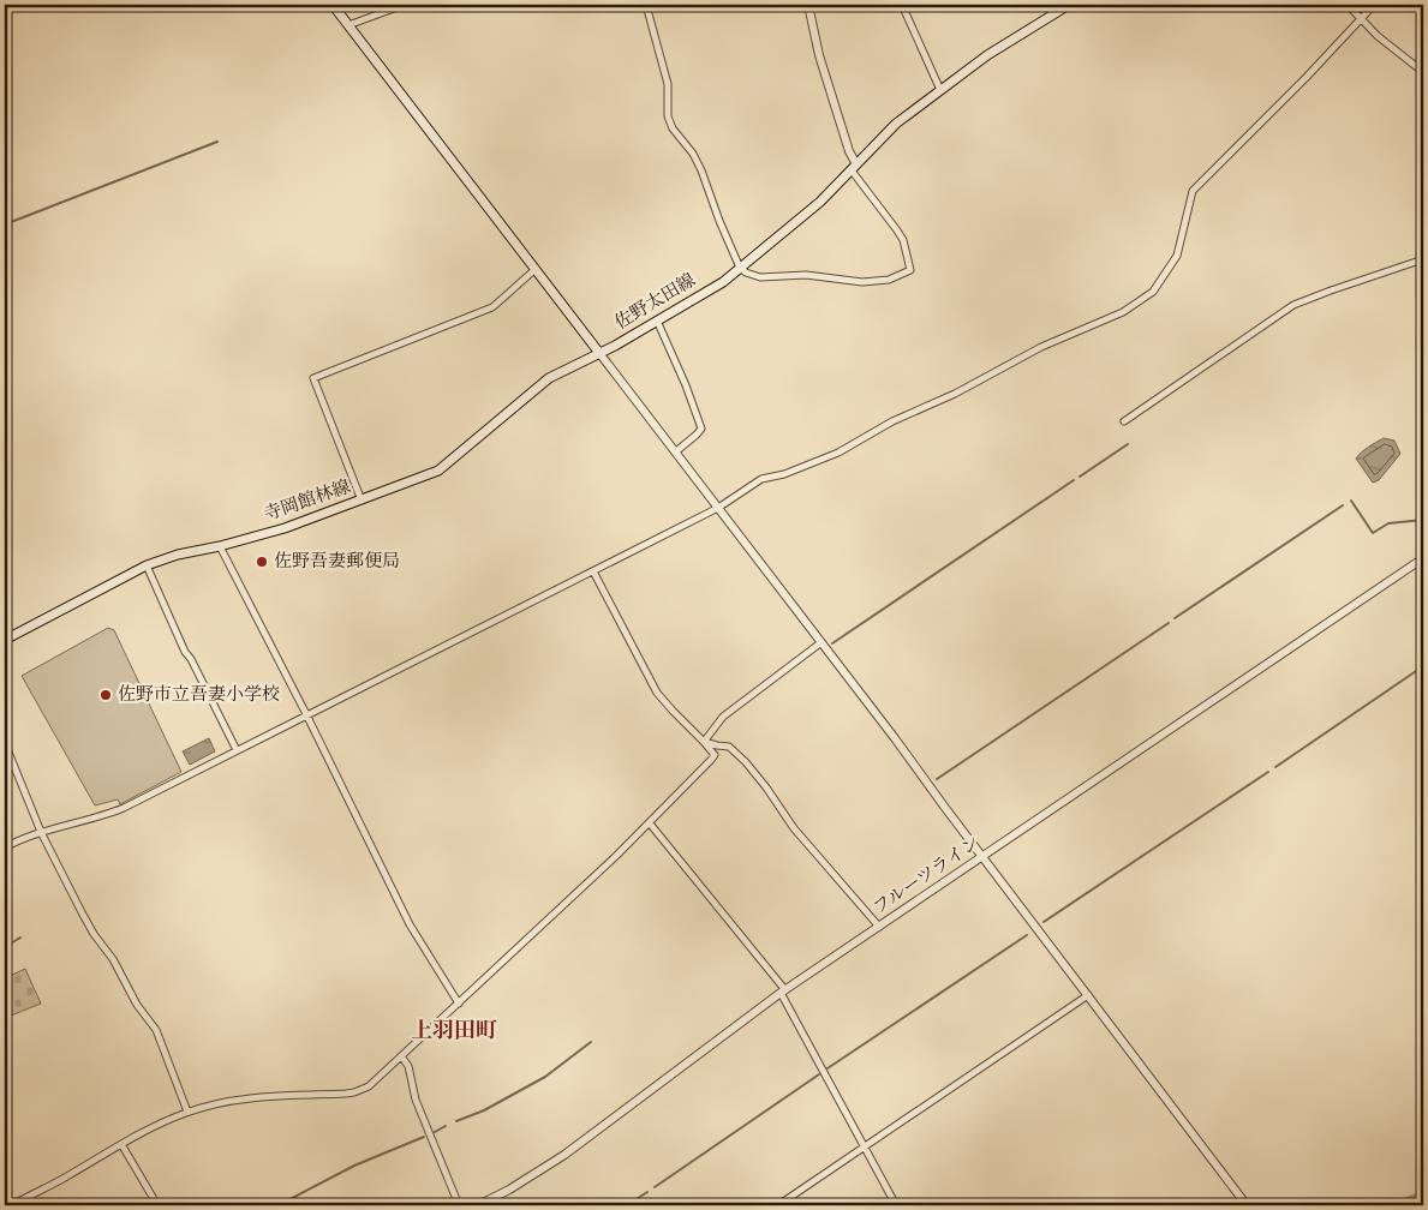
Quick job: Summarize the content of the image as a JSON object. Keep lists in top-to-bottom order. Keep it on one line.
{"streets":{"main road":["佐野太田線","寺岡館林線"],"street":["フルーツライン"]},"crossings":[["佐野太田線","寺岡館林線"]],"districts":["上羽田町"],"places":["佐野吾妻郵便局","佐野市立吾妻小学校"]}
